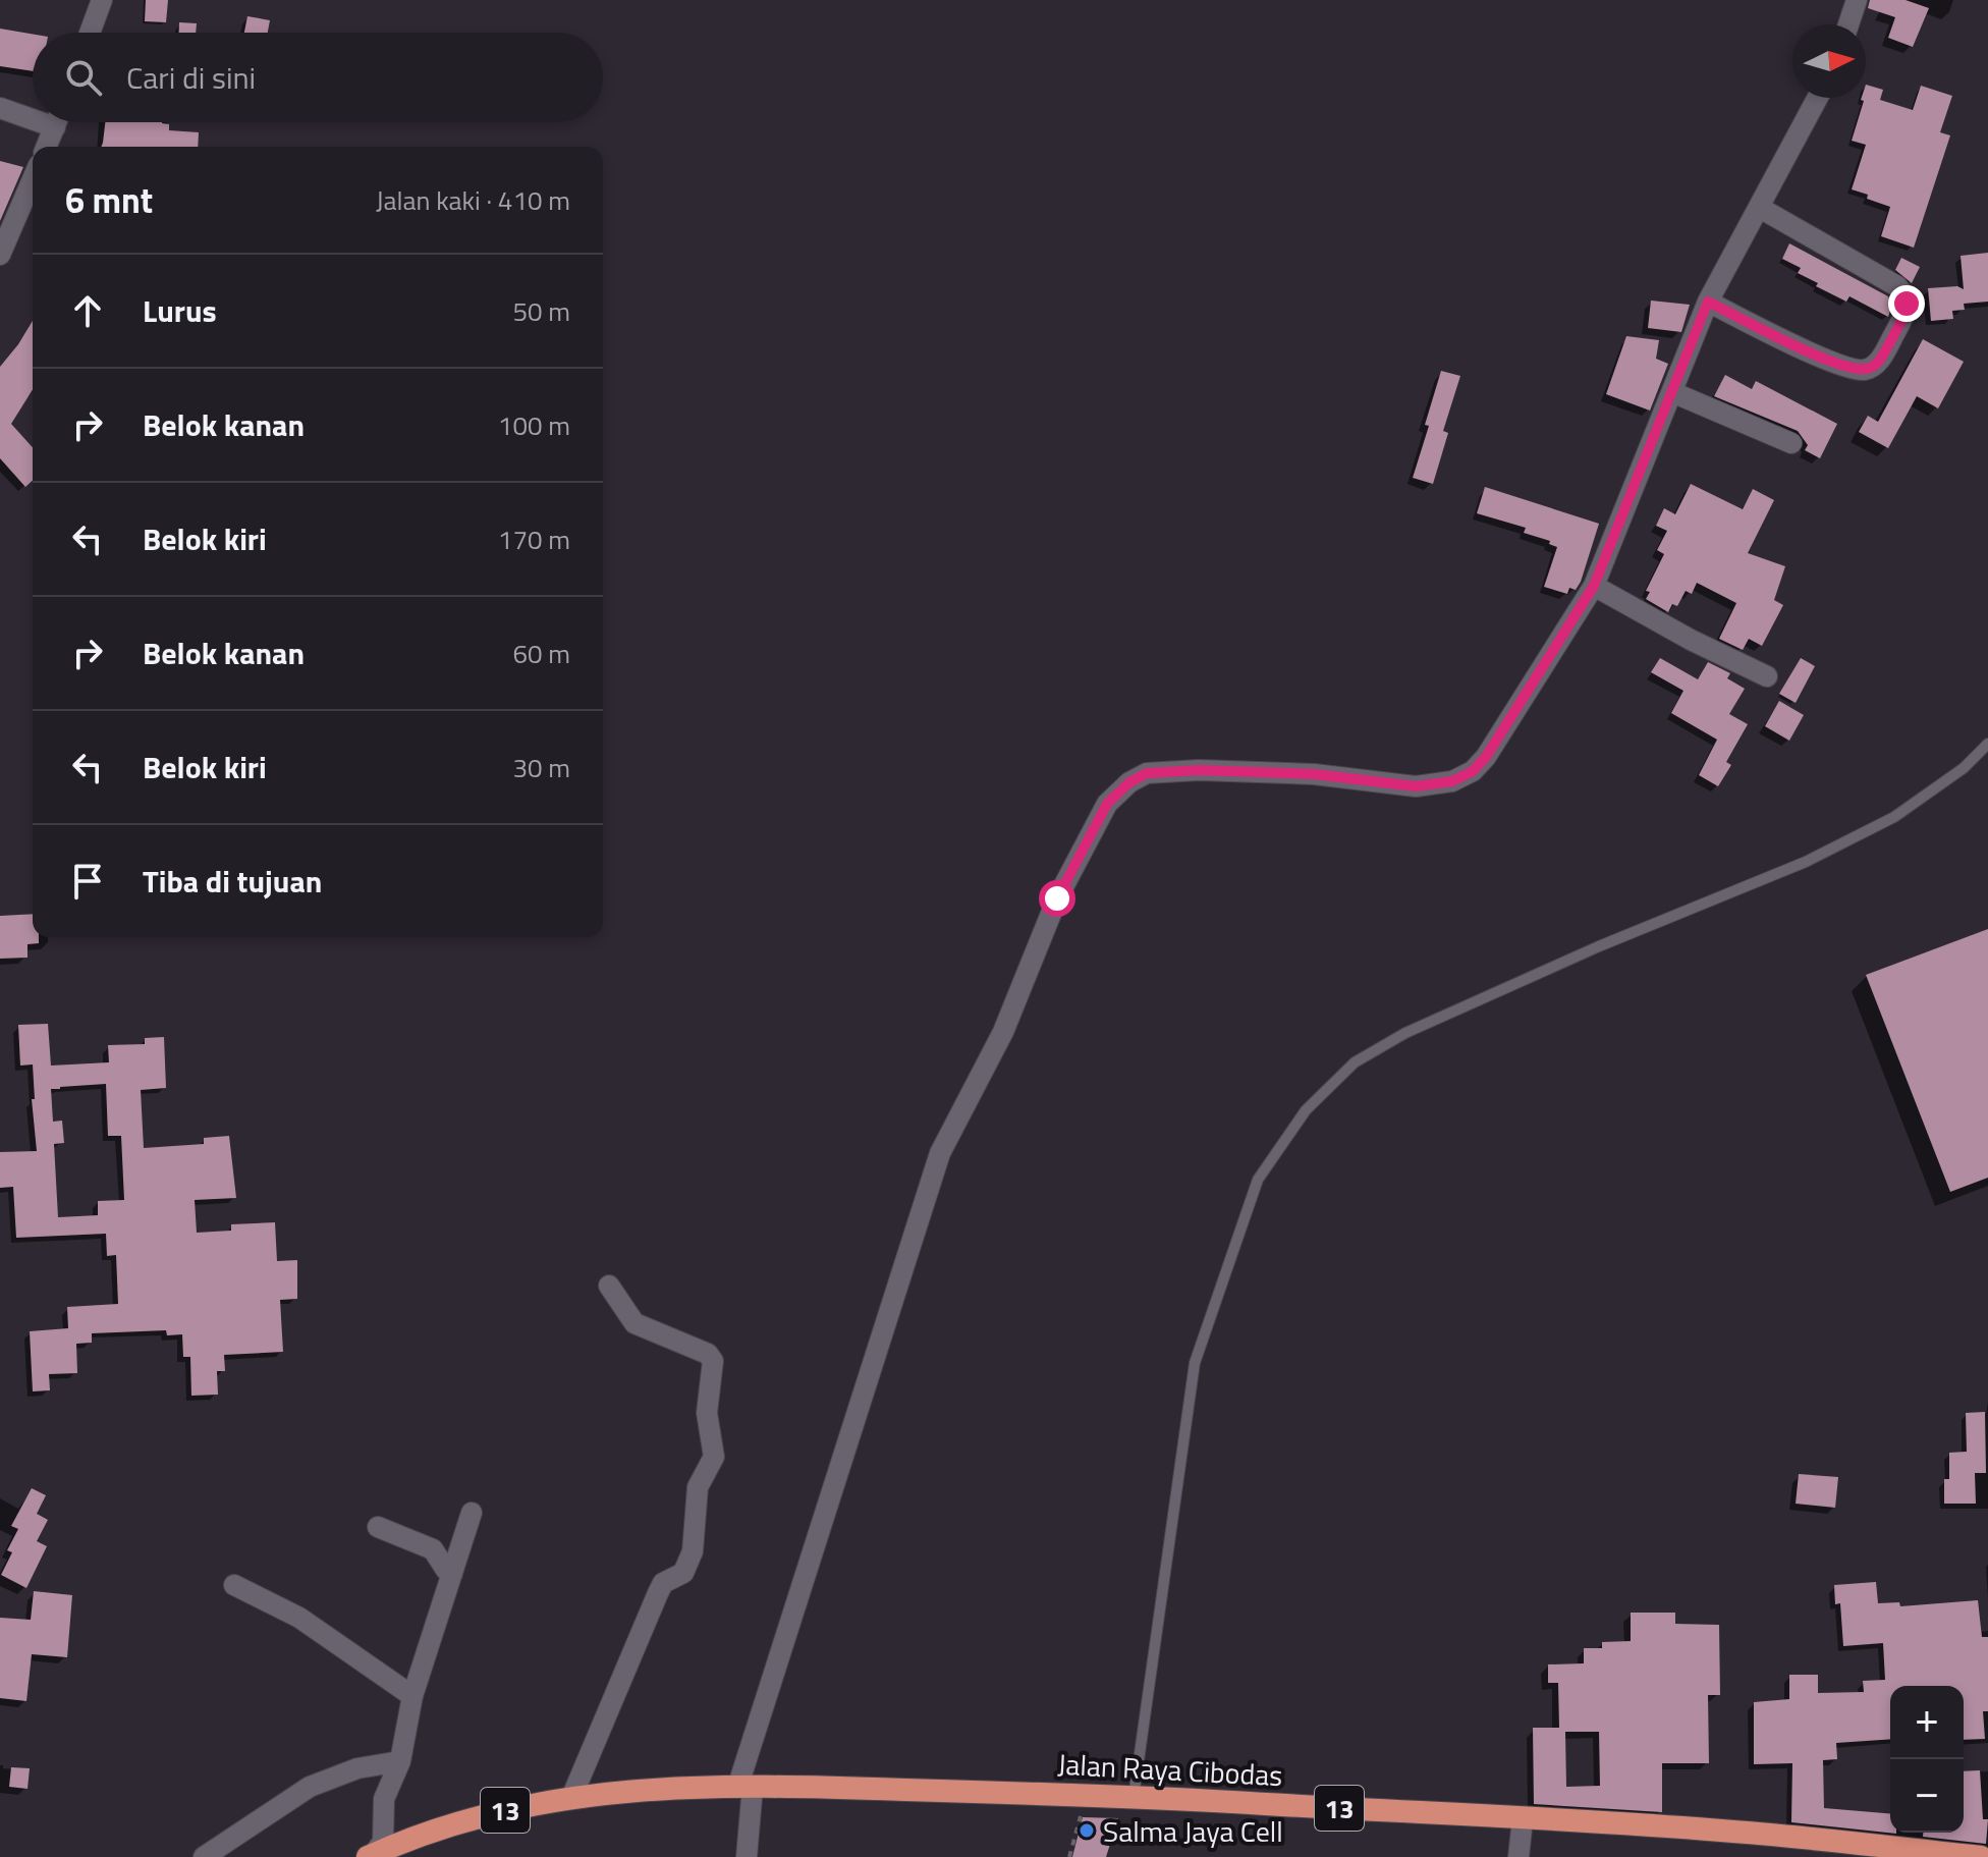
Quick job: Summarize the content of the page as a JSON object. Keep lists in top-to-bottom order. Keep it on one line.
{"streets":{"highway":["Jalan Raya Cibodas","13"]},"crossings":[["Jalan Raya Cibodas","13"]],"places":["Salma Jaya Cell"],"north":"right","page":{"search":"Cari di sini","heading":["6 mnt","Jalan kaki · 410 m"],"list":[["Lurus","50 m"],["Belok kanan","100 m"],["Belok kiri","170 m"],["Belok kanan","60 m"],["Belok kiri","30 m"],"Tiba di tujuan"],"map_buttons":["+","−"]}}
